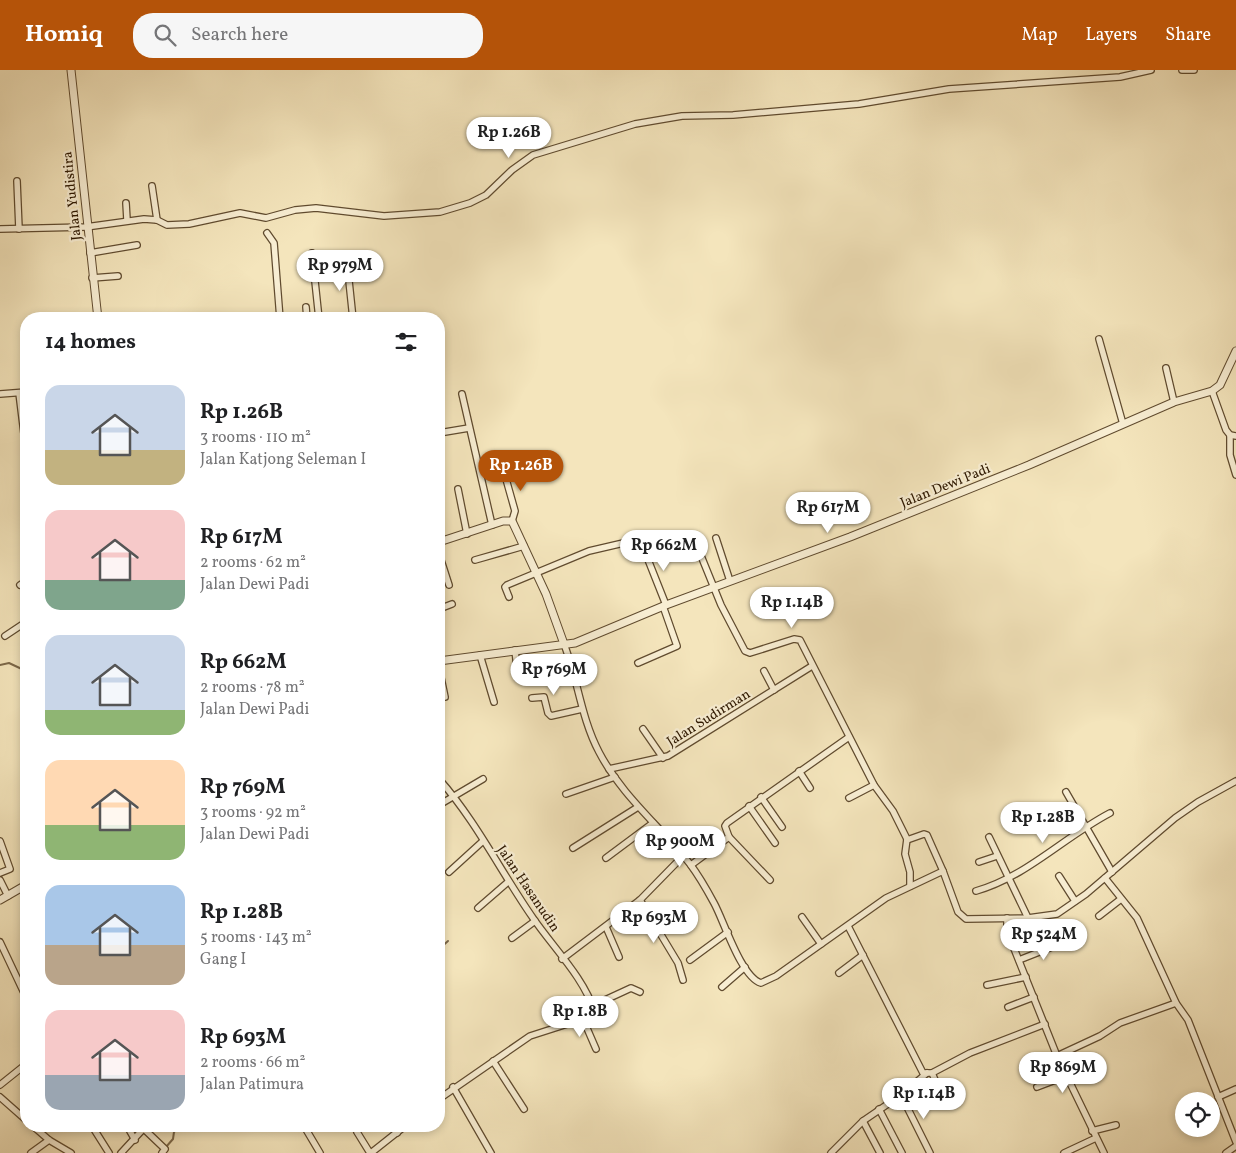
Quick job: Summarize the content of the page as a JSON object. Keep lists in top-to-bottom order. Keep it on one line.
{"streets":{"street":["Jalan Yudistira","Jalan Dewi Padi","Jalan Sudirman","Jalan Hasanudin"]},"page":{"header":"Homiq","search":"Search here","nav":["Map","Layers","Share"],"price":["Rp 1.26B","Rp 979M","Rp 1.26B","Rp 617M","Rp 662M","Rp 1.14B","Rp 769M","Rp 1.28B","Rp 900M","Rp 693M","Rp 524M","Rp 1.8B","Rp 869M","Rp 1.14B"],"heading":"14 homes","list":[{"name":"Rp 1.26B","note":"3 rooms · 110 m² · Jalan Katjong Seleman I"},{"name":"Rp 617M","note":"2 rooms · 62 m² · Jalan Dewi Padi"},{"name":"Rp 662M","note":"2 rooms · 78 m² · Jalan Dewi Padi"},{"name":"Rp 769M","note":"3 rooms · 92 m² · Jalan Dewi Padi"},{"name":"Rp 1.28B","note":"5 rooms · 143 m² · Gang I"},{"name":"Rp 693M","note":"2 rooms · 66 m² · Jalan Patimura"}]}}
